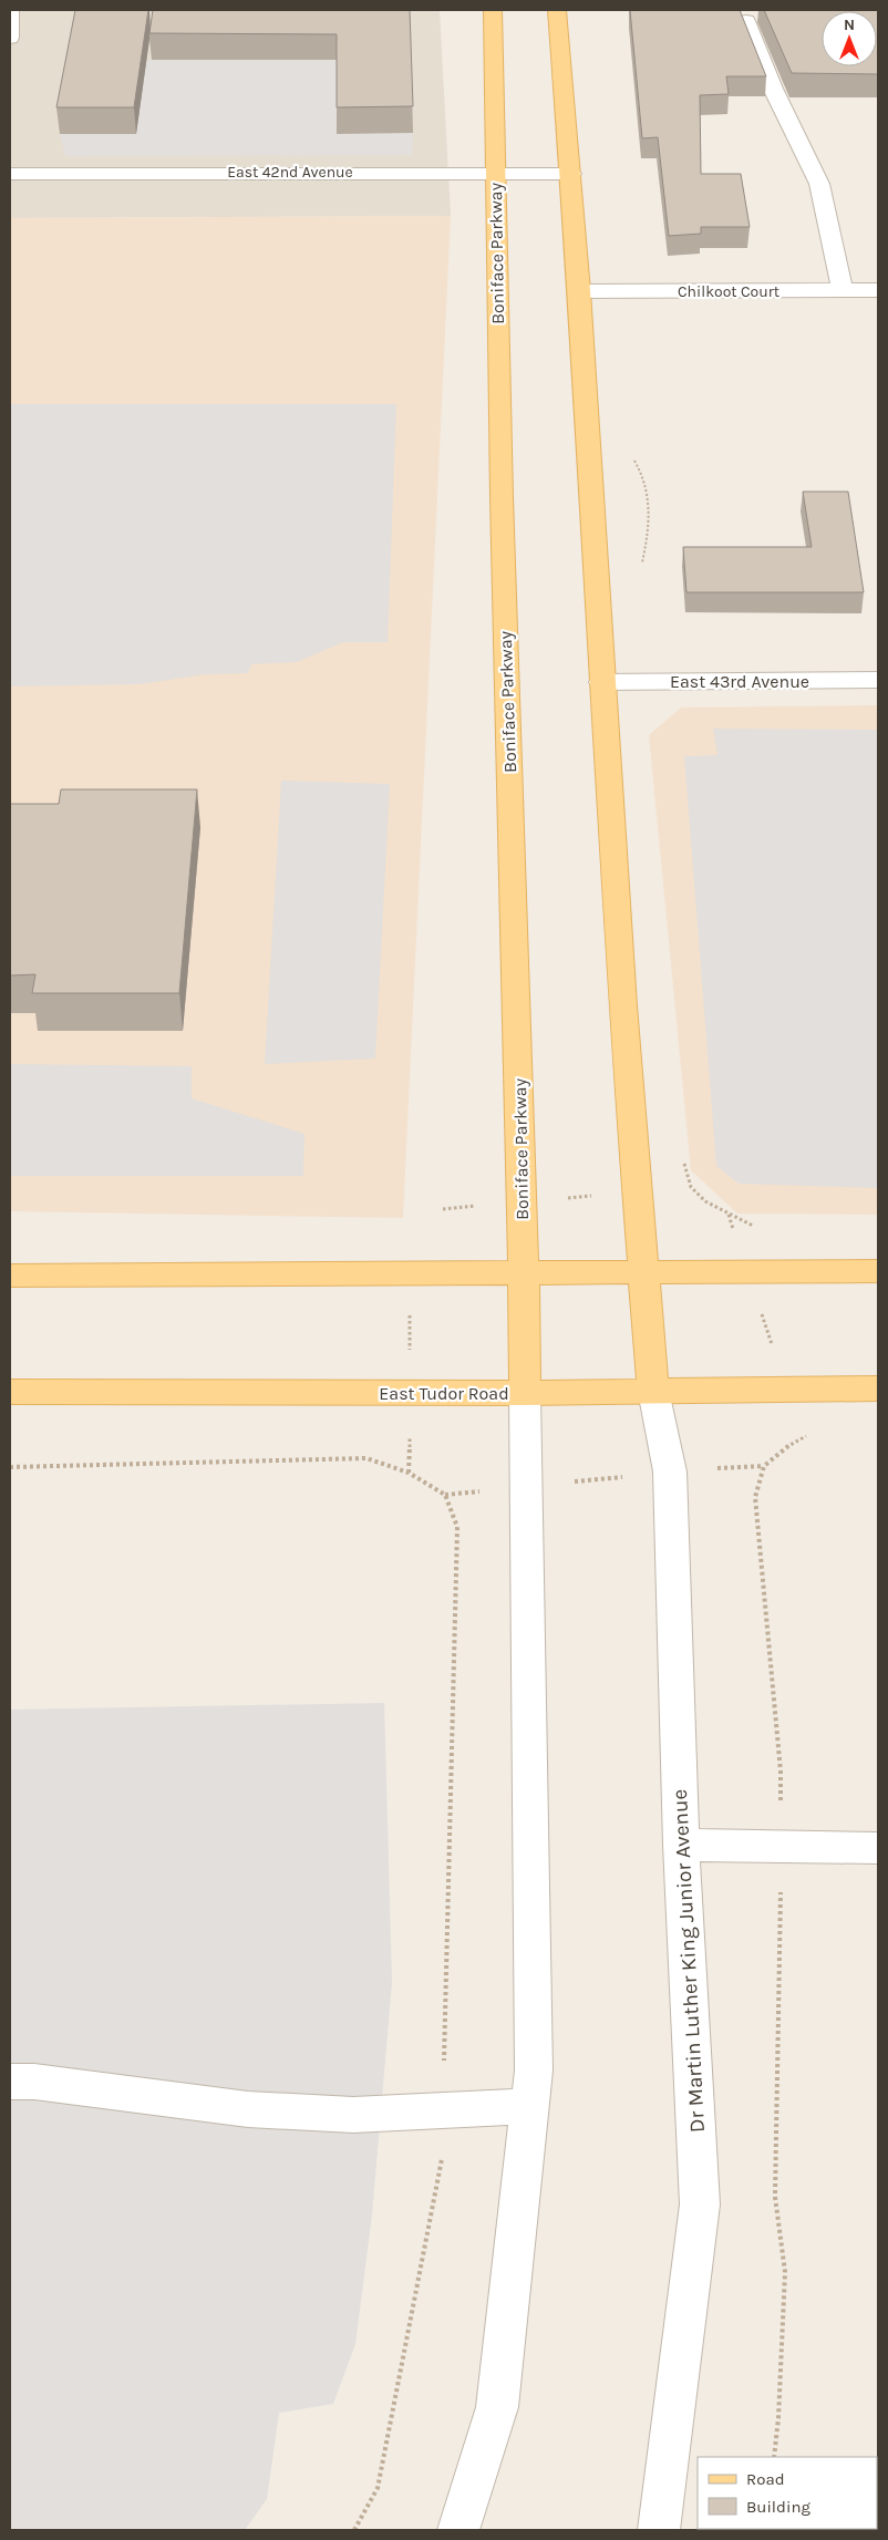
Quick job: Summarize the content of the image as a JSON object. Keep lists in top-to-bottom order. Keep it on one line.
{"streets":{"main road":["Boniface Parkway","East Tudor Road"],"street":["East 42nd Avenue","Chilkoot Court","East 43rd Avenue","Dr Martin Luther King Junior Avenue"]},"crossings":[["East 42nd Avenue","Boniface Parkway"],["Boniface Parkway","East Tudor Road"],["East Tudor Road","Dr Martin Luther King Junior Avenue"]],"legend":["Road","Building"],"north":"top"}
